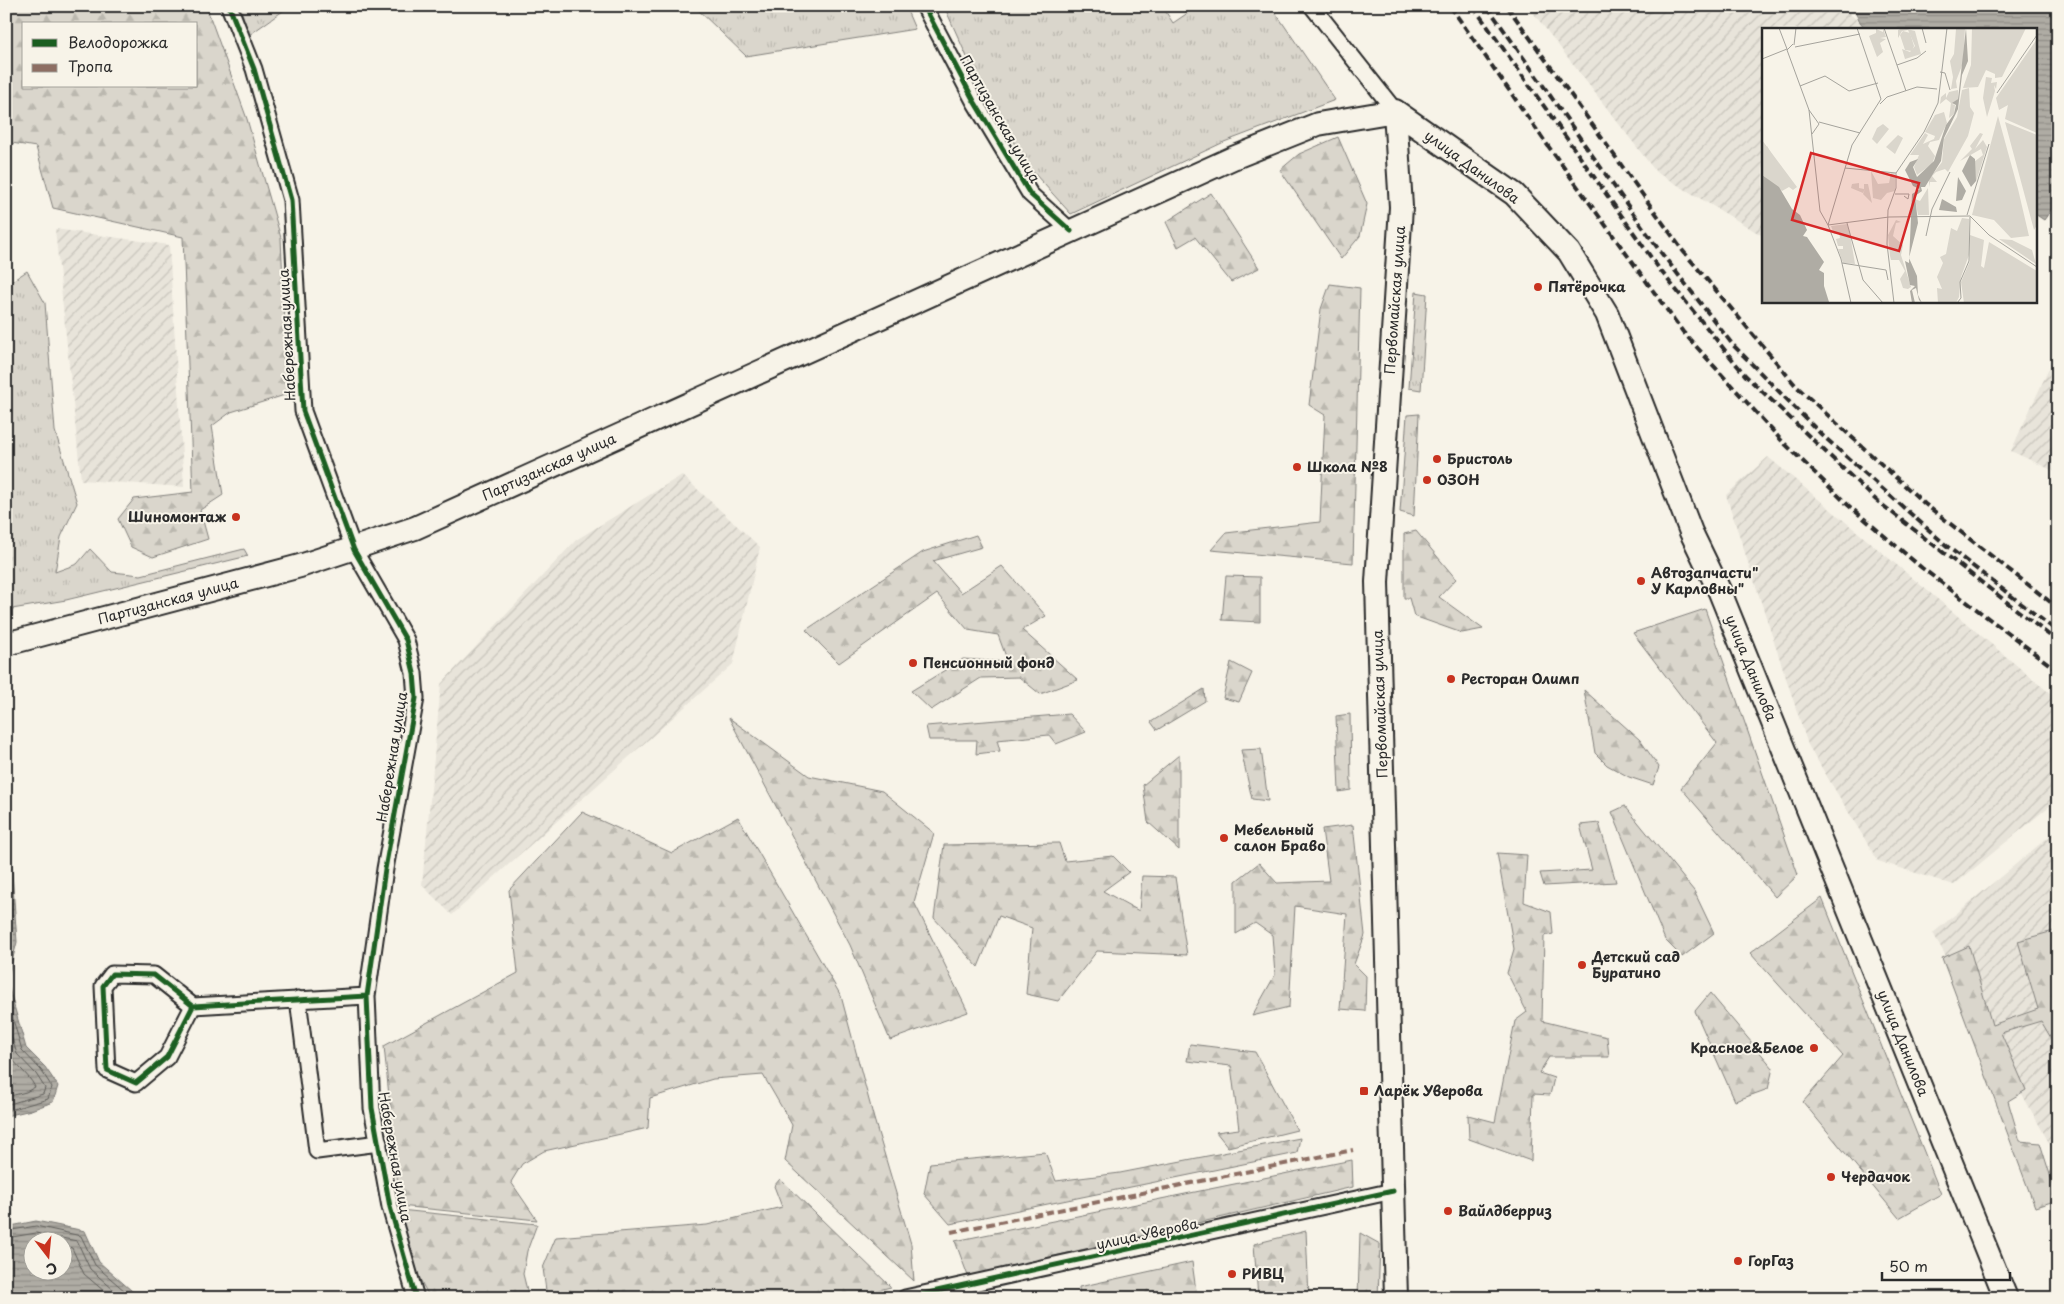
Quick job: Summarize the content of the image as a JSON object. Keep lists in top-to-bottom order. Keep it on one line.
{"streets":{"main road":["Партизанская улица","улица Данилова","Первомайская улица"],"street":["Набережная улица","улица Уверова"]},"crossings":[["Партизанская улица","улица Данилова"],["Партизанская улица","Первомайская улица"],["Партизанская улица","Набережная улица"],["улица Данилова","Первомайская улица"],["Первомайская улица","улица Уверова"]],"places":{"other":["Пятёрочка","Бристоль","Школа №8","ОЗОН","Шиномонтаж","Автозапчасти\" У Карловны\"","Пенсионный фонд","Ресторан Олимп","Мебельный салон Браво","Детский сад Буратино","Красное&Белое","Чердачок","Вайлдберриз","ГорГаз","РИВЦ"],"transit":["Ларёк Уверова"]},"legend":["Велодорожка","Тропа"],"scale_bar":"50 m","north":"bottom"}
